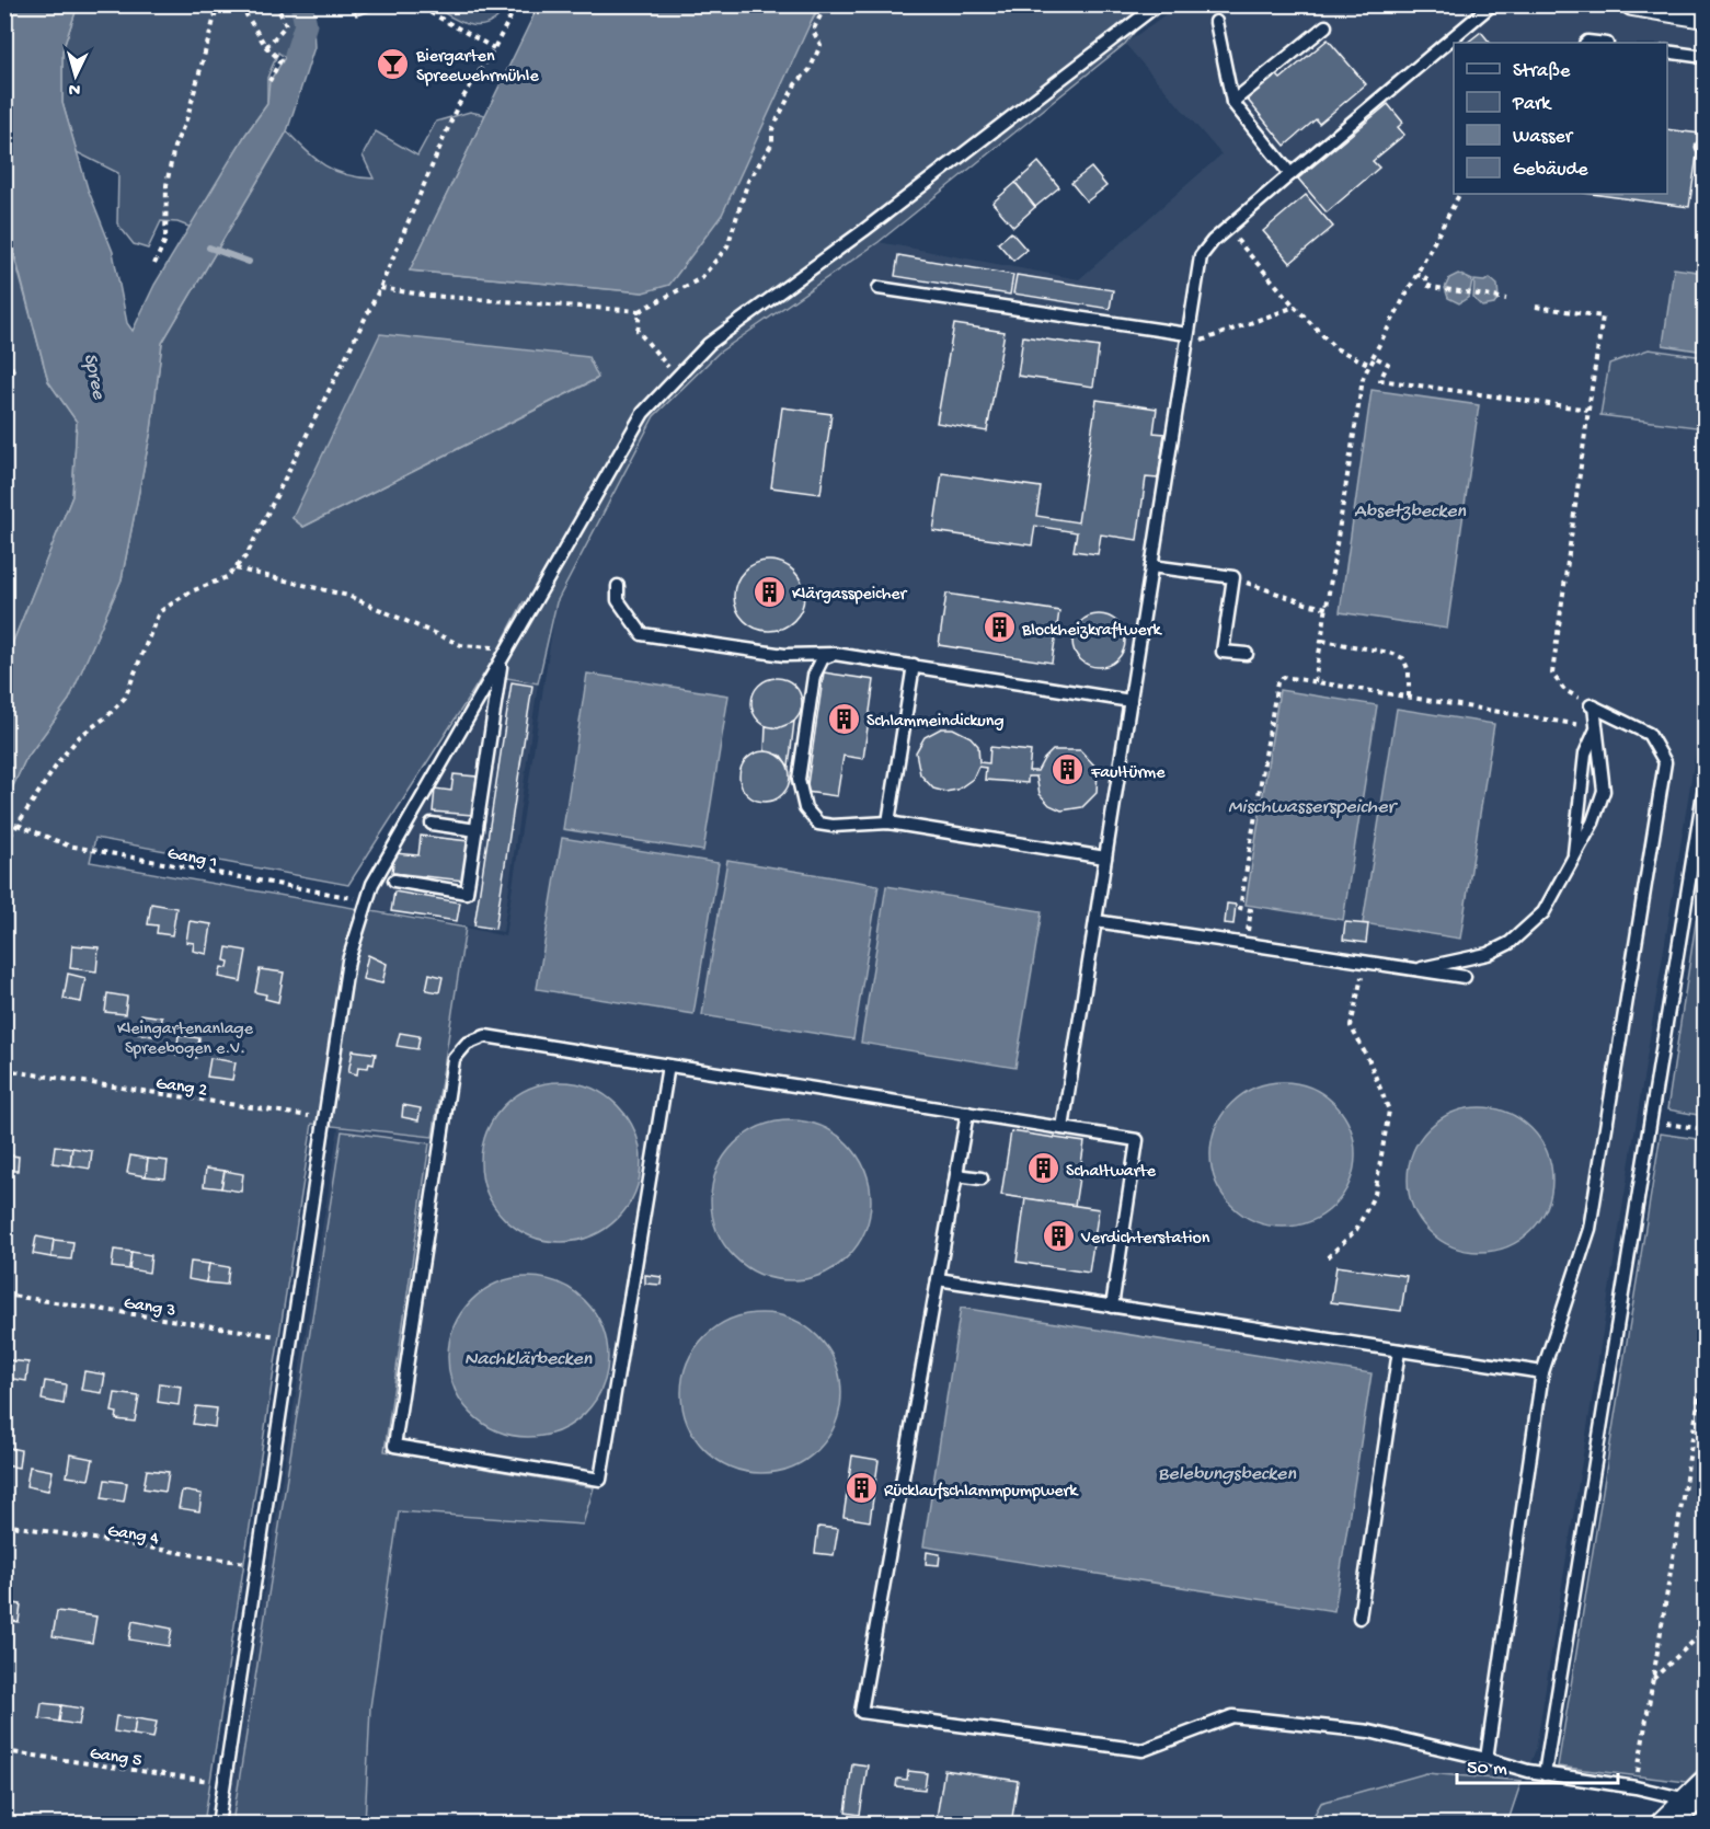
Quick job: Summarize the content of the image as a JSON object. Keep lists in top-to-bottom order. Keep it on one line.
{"streets":{"path":["Gang 1","Gang 2","Gang 3","Gang 4","Gang 5"]},"water":["Spree","Absetzbecken","Mischwasserspeicher","Nachklärbecken","Belebungsbecken"],"parks":["Kleingartenanlage Spreebogen e.V."],"places":{"bar":["Biergarten Spreewehrmühle"],"building":["Klärgasspeicher","Blockheizkraftwerk","Schlammeindickung","Faultürme","Schaltwarte","Verdichterstation","Rücklaufschlammpumpwerk"]},"legend":["Straße","Park","Wasser","Gebäude"],"scale_bar":"50 m","north":"bottom"}
